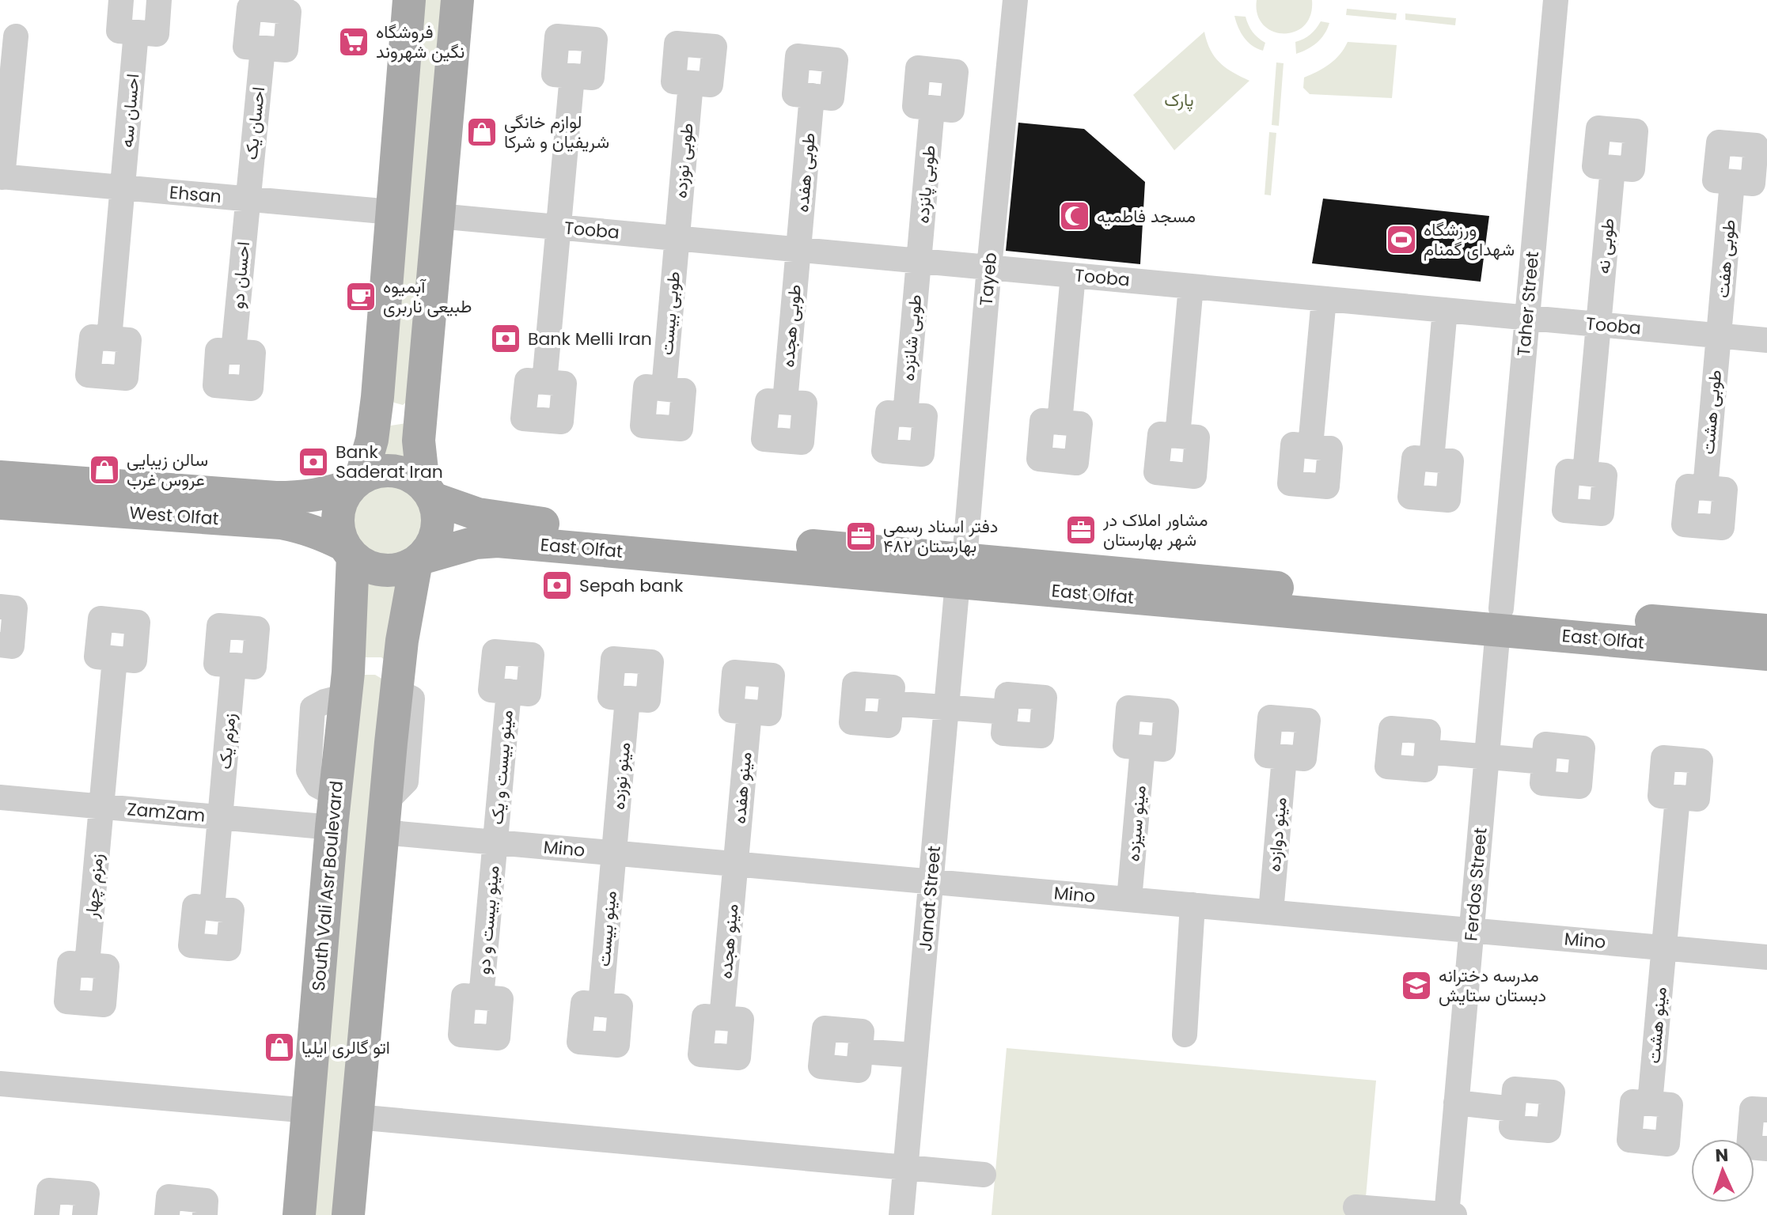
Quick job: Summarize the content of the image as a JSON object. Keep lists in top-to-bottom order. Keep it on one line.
{"streets":{"main road":["West Olfat","East Olfat","South Vali Asr Boulevard"],"street":["احسان سه","احسان یک","طوبی نوزده","طوبی هفده","طوبی پانزده","Ehsan","Tooba","طوبی نه","طوبی هفت","احسان دو","Tayeb","Taher Street","طوبی بیست","طوبی هجده","طوبی شانزده","طوبی هشت","زمزم یک","مینو بیست و یک","مینو نوزده","مینو هفده","ZamZam","مینو سیزده","مینو دوازده","Mino","Ferdos Street","زمزم چهار","Janat Street","مینو بیست و دو","مینو بیست","مینو هجده","مینو هشت"]},"crossings":[["احسان سه","Ehsan"],["احسان یک","Ehsan"],["احسان یک","احسان دو"],["طوبی نوزده","Tooba"],["طوبی نوزده","طوبی بیست"],["طوبی هفده","Tooba"],["طوبی هفده","طوبی هجده"],["طوبی پانزده","Tooba"],["طوبی پانزده","طوبی شانزده"],["Ehsan","احسان دو"],["Tooba","طوبی نه"],["Tooba","طوبی هفت"],["Tooba","Tayeb"],["Tooba","Taher Street"],["Tooba","طوبی بیست"],["Tooba","طوبی هجده"],["Tooba","طوبی شانزده"],["Tooba","طوبی هشت"],["طوبی هفت","طوبی هشت"],["Tayeb","East Olfat"],["Tayeb","Janat Street"],["Taher Street","East Olfat"],["Taher Street","Ferdos Street"],["West Olfat","East Olfat"],["West Olfat","South Vali Asr Boulevard"],["East Olfat","Ferdos Street"],["East Olfat","South Vali Asr Boulevard"],["East Olfat","Janat Street"],["زمزم یک","ZamZam"],["مینو بیست و یک","Mino"],["مینو بیست و یک","مینو بیست و دو"],["مینو نوزده","Mino"],["مینو نوزده","مینو بیست"],["مینو هفده","Mino"],["مینو هفده","مینو هجده"],["ZamZam","زمزم چهار"],["ZamZam","South Vali Asr Boulevard"],["مینو سیزده","Mino"],["مینو دوازده","Mino"],["Mino","Ferdos Street"],["Mino","Janat Street"],["Mino","مینو بیست و دو"],["Mino","مینو بیست"],["Mino","مینو هجده"],["Mino","مینو هشت"]],"parks":["پارک"],"places":{"supermarket":["فروشگاه نگین شهروند"],"shop":["لوازم خانگی شریفیان و شرکا","سالن زیبایی عروس غرب","اتو گالری ایلیا"],"mosque":["مسجد فاطمیه"],"sports":["ورزشگاه شهدای گمنام"],"cafe":["آبمیوه طبیعی ناربری"],"bank":["Bank Melli Iran","Bank Saderat Iran","Sepah bank"],"office":["مشاور املاک در شهر بهارستان","دفتر اسناد رسمی ۴۸۲ بهارستان"],"school or university":["مدرسه دخترانه دبستان ستایش"]},"north":"top"}
